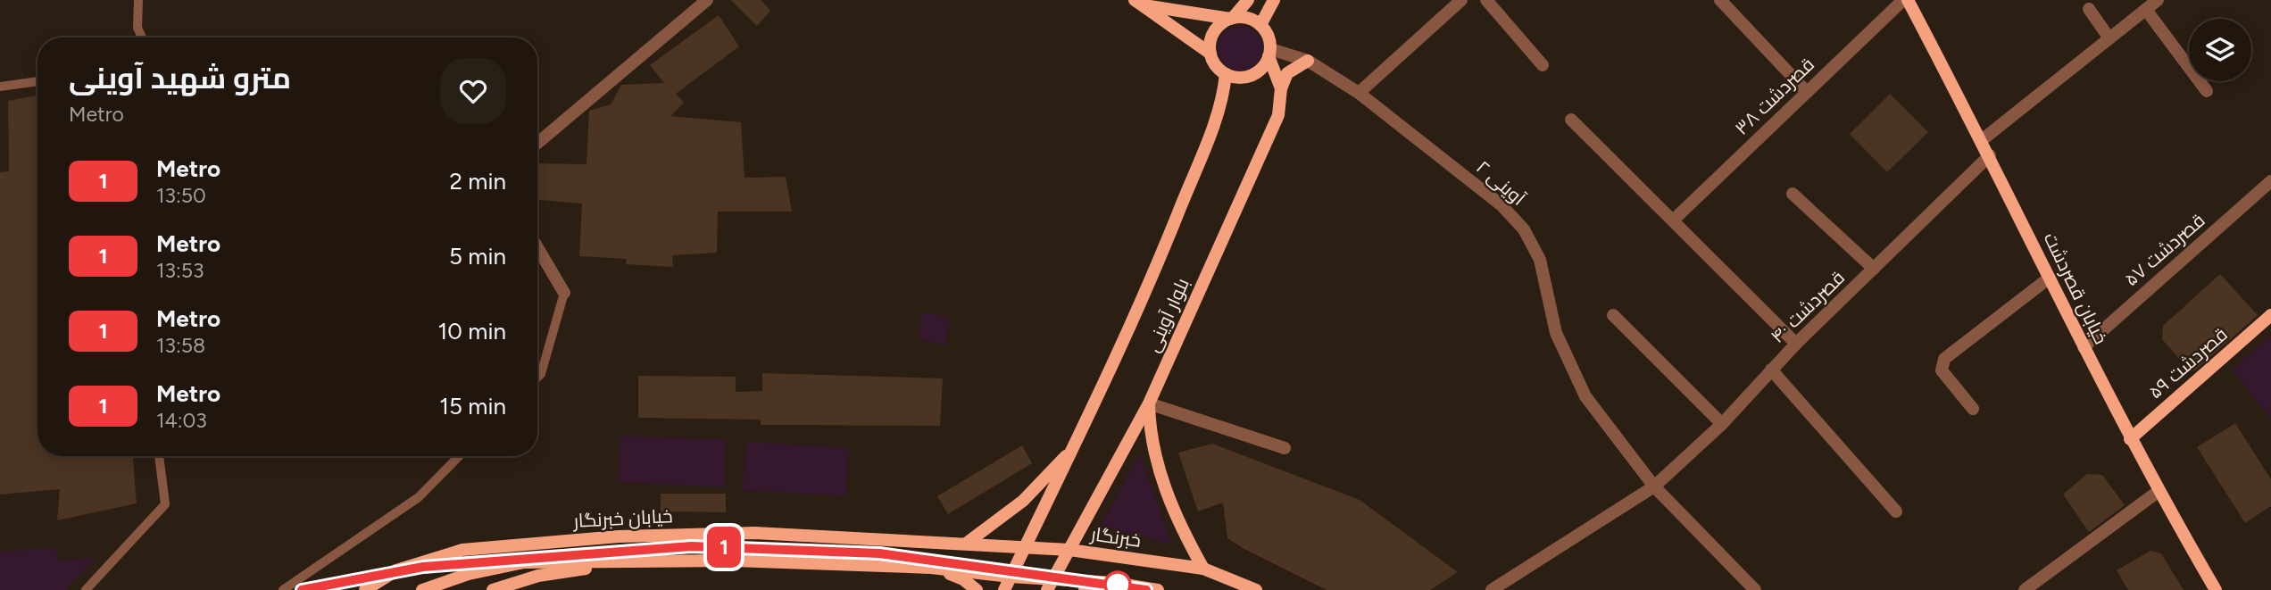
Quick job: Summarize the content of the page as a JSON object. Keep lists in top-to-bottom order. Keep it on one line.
{"streets":{"main road":["خیابان قصردشت","بلوار آوینی","۵۹ قصردشت","خیابان خبرنگار","خبرنگار"],"street":["۳۸ قصردشت","۲ آوینی","۵۷ قصردشت","۴۰ قصردشت"]},"crossings":[["۳۸ قصردشت","خیابان قصردشت"],["۲ آوینی","۴۰ قصردشت"],["۲ آوینی","بلوار آوینی"],["۵۷ قصردشت","خیابان قصردشت"],["خیابان قصردشت","۴۰ قصردشت"],["خیابان قصردشت","۵۹ قصردشت"],["بلوار آوینی","خبرنگار"],["خیابان خبرنگار","خبرنگار"]],"lines":["metro line 1"],"page":{"on_map":"1","heading":["مترو شهید آوینی","Metro"],"list":[{"mark":"1","name":"Metro","note":"13:50","value":"2 min"},{"mark":"1","name":"Metro","note":"13:53","value":"5 min"},{"mark":"1","name":"Metro","note":"13:58","value":"10 min"},{"mark":"1","name":"Metro","note":"14:03","value":"15 min"}]}}
